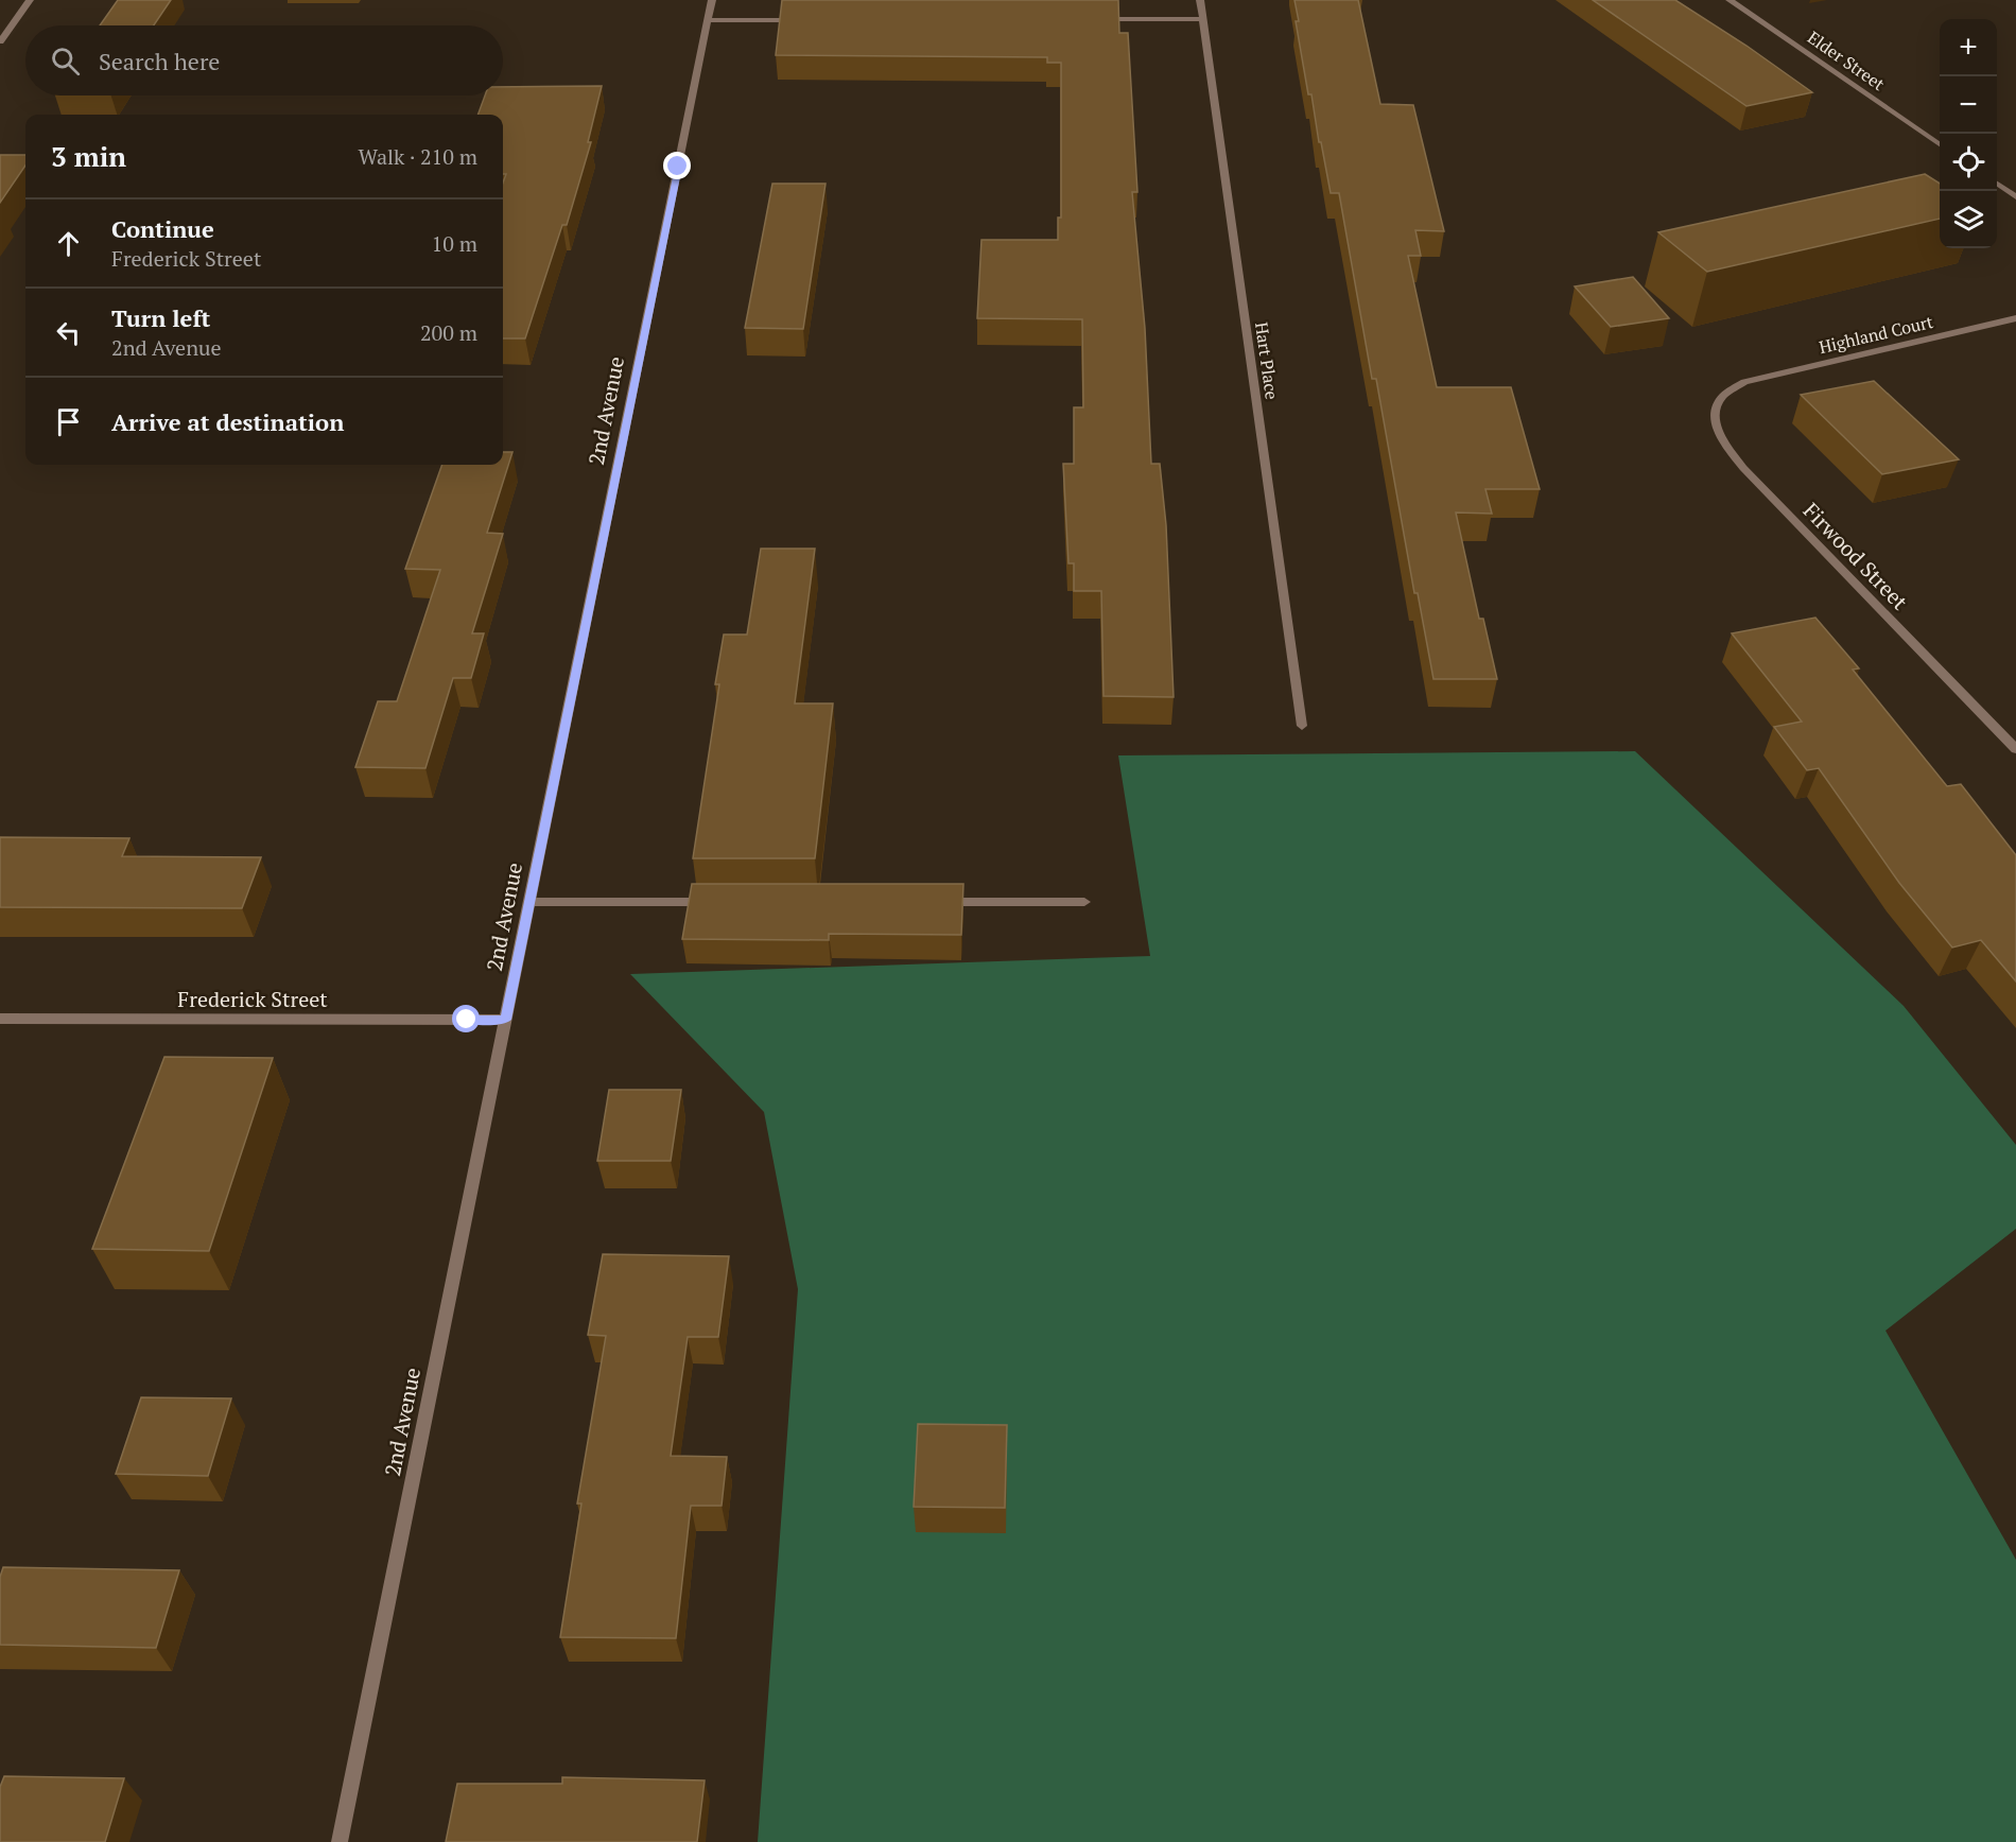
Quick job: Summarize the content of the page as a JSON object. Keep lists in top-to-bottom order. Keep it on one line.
{"streets":{"street":["Elder Street","Highland Court","Hart Place","2nd Avenue","Firwood Street","Frederick Street"]},"crossings":[["Highland Court","Firwood Street"],["2nd Avenue","Frederick Street"]],"page":{"map_buttons":["+","−"],"search":"Search here","heading":["3 min","Walk · 210 m"],"list":[["Continue","Frederick Street","10 m"],["Turn left","2nd Avenue","200 m"],"Arrive at destination"]}}
